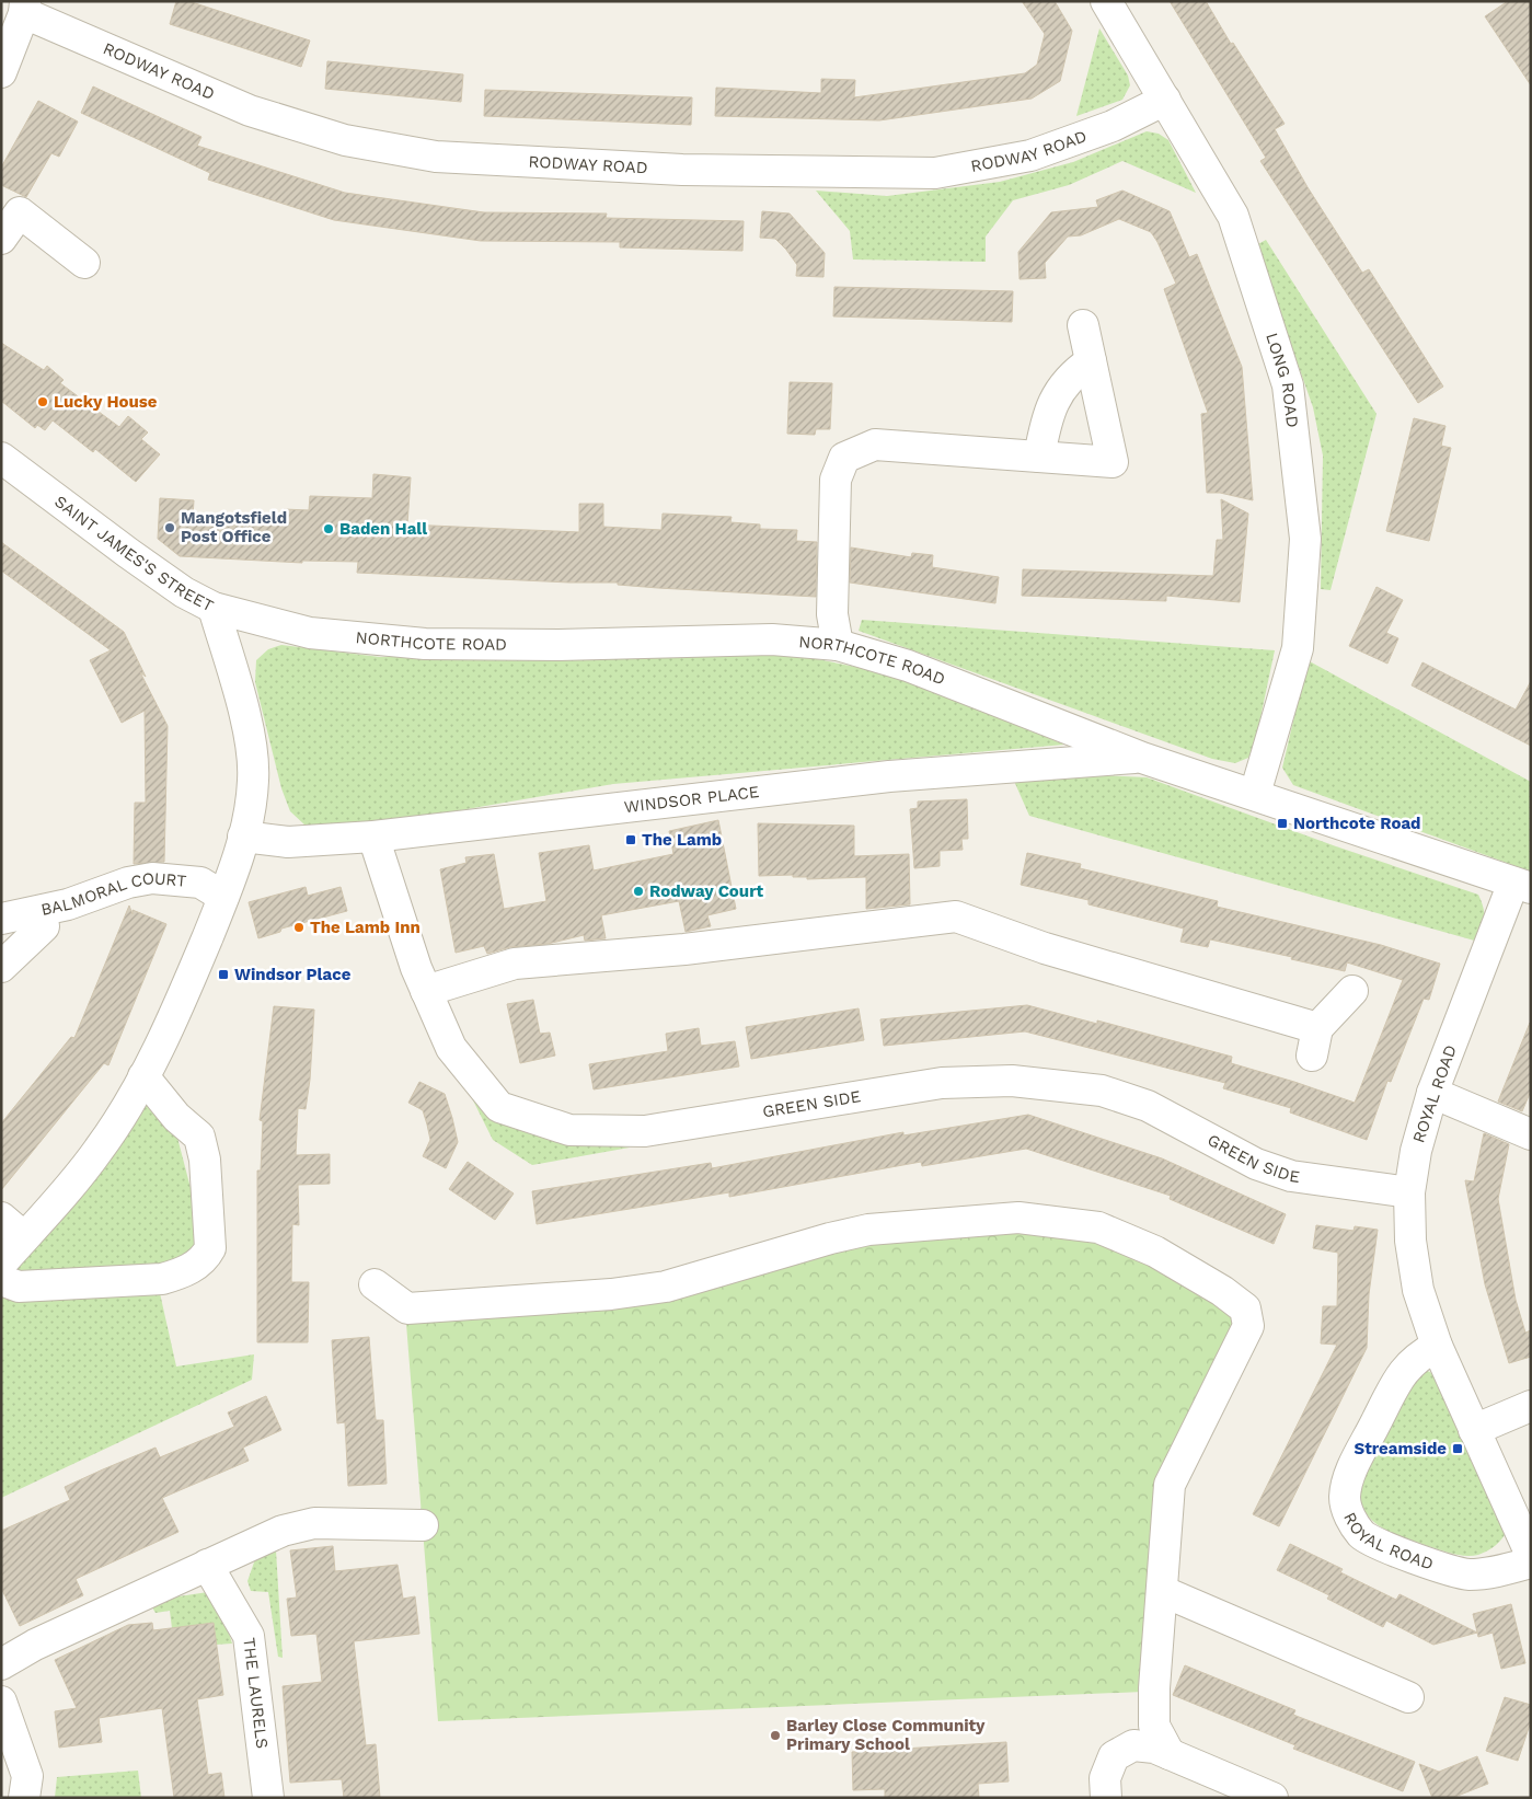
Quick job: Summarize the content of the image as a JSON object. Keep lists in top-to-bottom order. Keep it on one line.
{"streets":{"street":["RODWAY ROAD","LONG ROAD","SAINT JAMES'S STREET","NORTHCOTE ROAD","WINDSOR PLACE","BALMORAL COURT","ROYAL ROAD","GREEN SIDE","THE LAURELS"]},"crossings":[["RODWAY ROAD","LONG ROAD"],["LONG ROAD","NORTHCOTE ROAD"],["SAINT JAMES'S STREET","NORTHCOTE ROAD"],["SAINT JAMES'S STREET","WINDSOR PLACE"],["SAINT JAMES'S STREET","BALMORAL COURT"],["NORTHCOTE ROAD","WINDSOR PLACE"],["NORTHCOTE ROAD","ROYAL ROAD"],["WINDSOR PLACE","GREEN SIDE"],["ROYAL ROAD","GREEN SIDE"]],"places":{"other":["Lucky House","Mangotsfield Post Office","Baden Hall","Rodway Court","The Lamb Inn","Barley Close Community Primary School"],"transit":["Northcote Road","The Lamb","Windsor Place","Streamside"]}}
